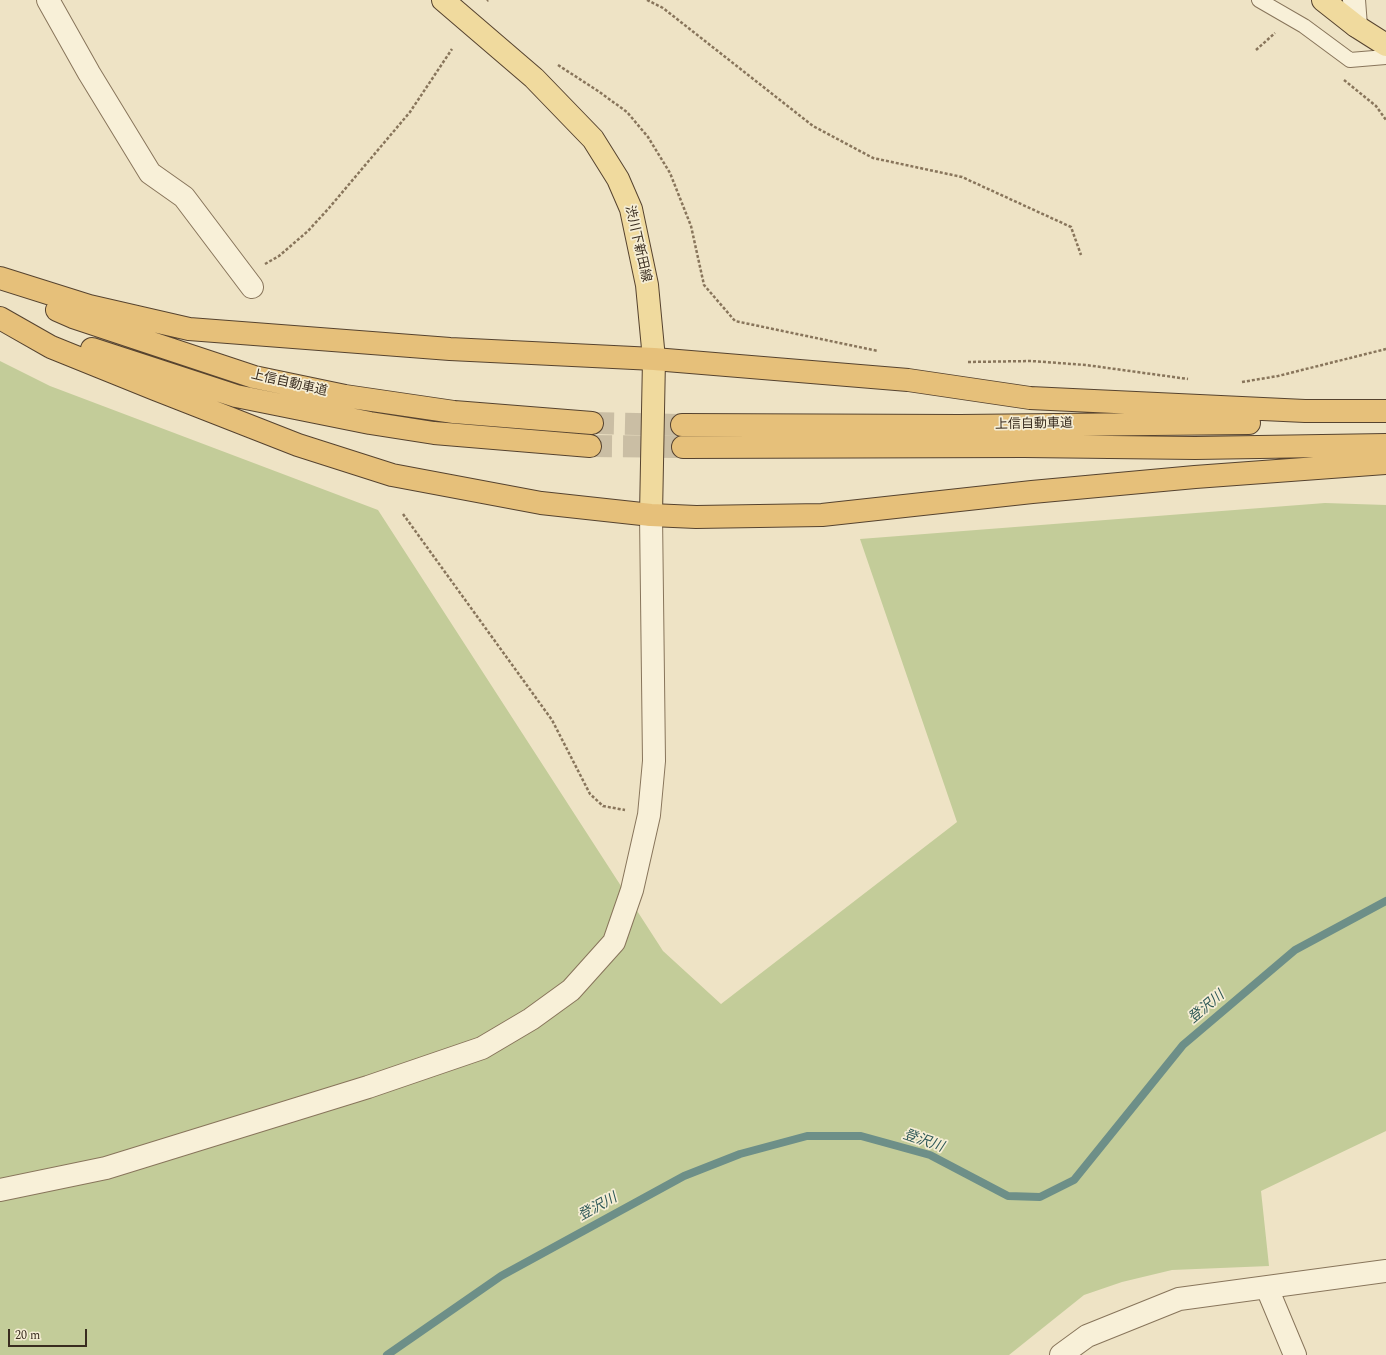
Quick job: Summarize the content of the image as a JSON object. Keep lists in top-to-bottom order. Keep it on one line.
{"streets":{"highway":["上信自動車道"],"main road":["渋川下新田線"]},"water":["登沢川"],"scale_bar":"20 m"}
